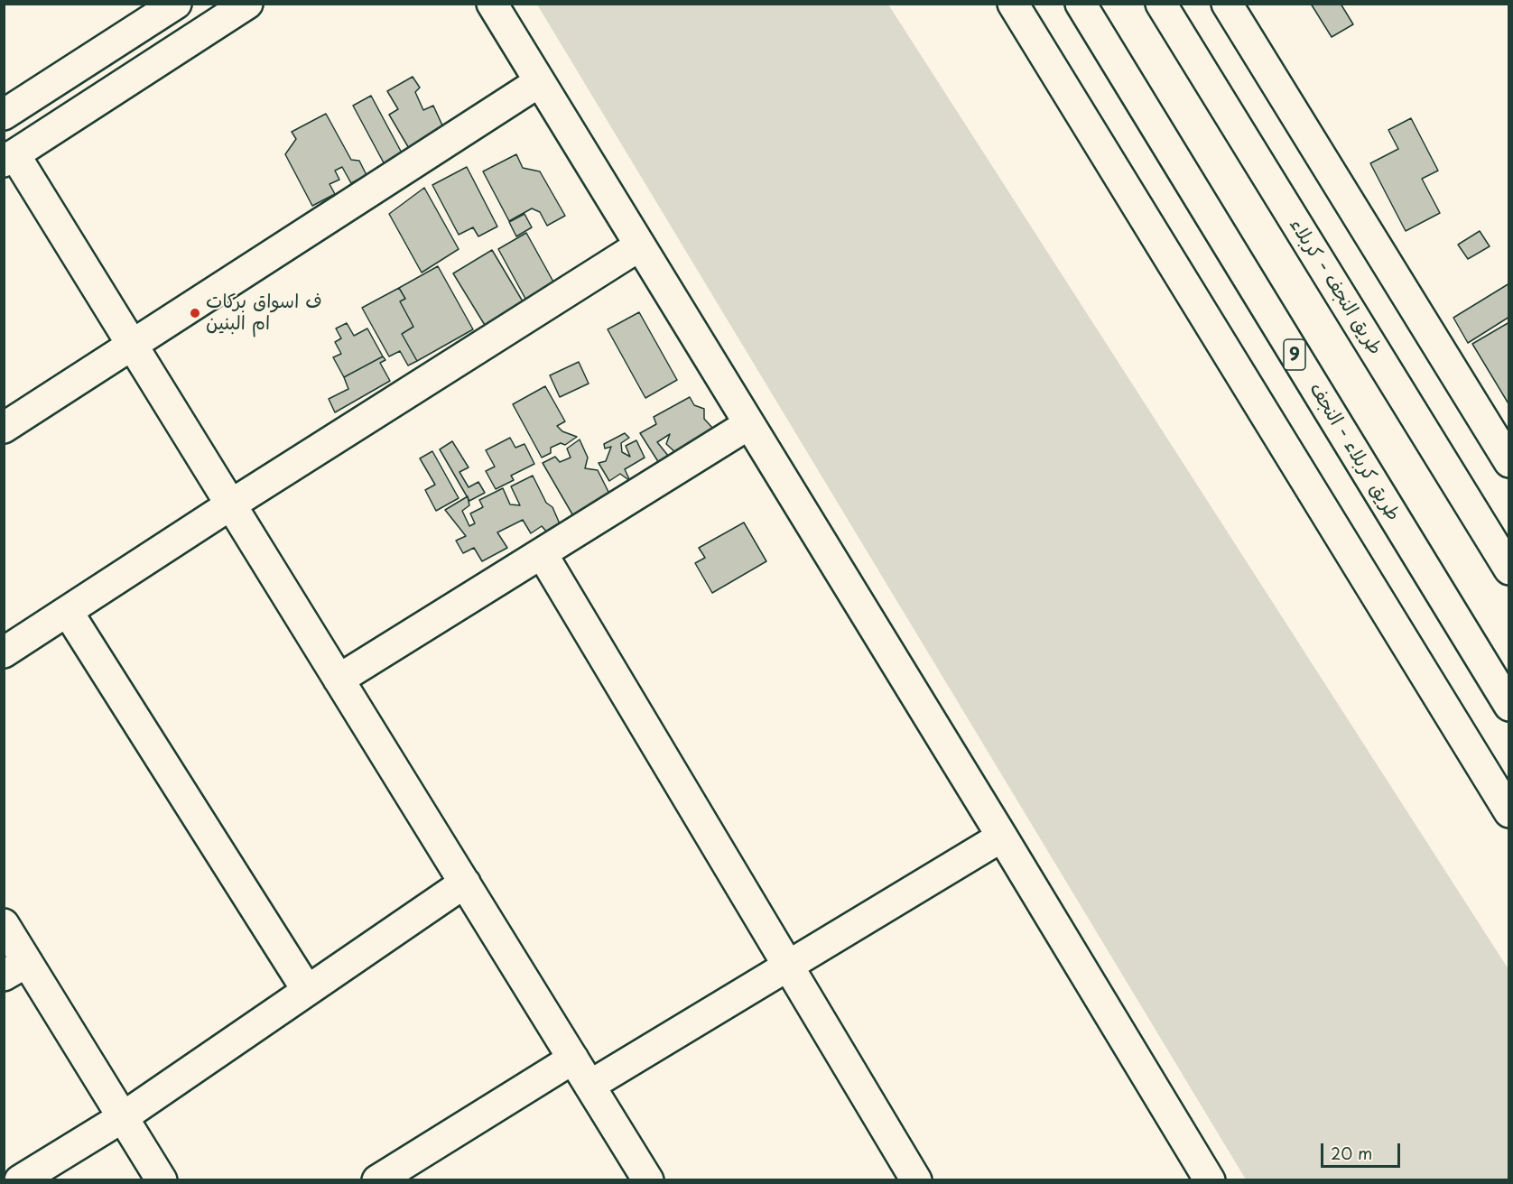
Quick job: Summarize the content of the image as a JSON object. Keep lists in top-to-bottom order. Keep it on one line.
{"streets":{"main road":["طريق النجف - کربلاء","9","طريق کربلاء - النجف"]},"places":["ف اسواق بركات ام البنين"],"scale_bar":"20 m"}
